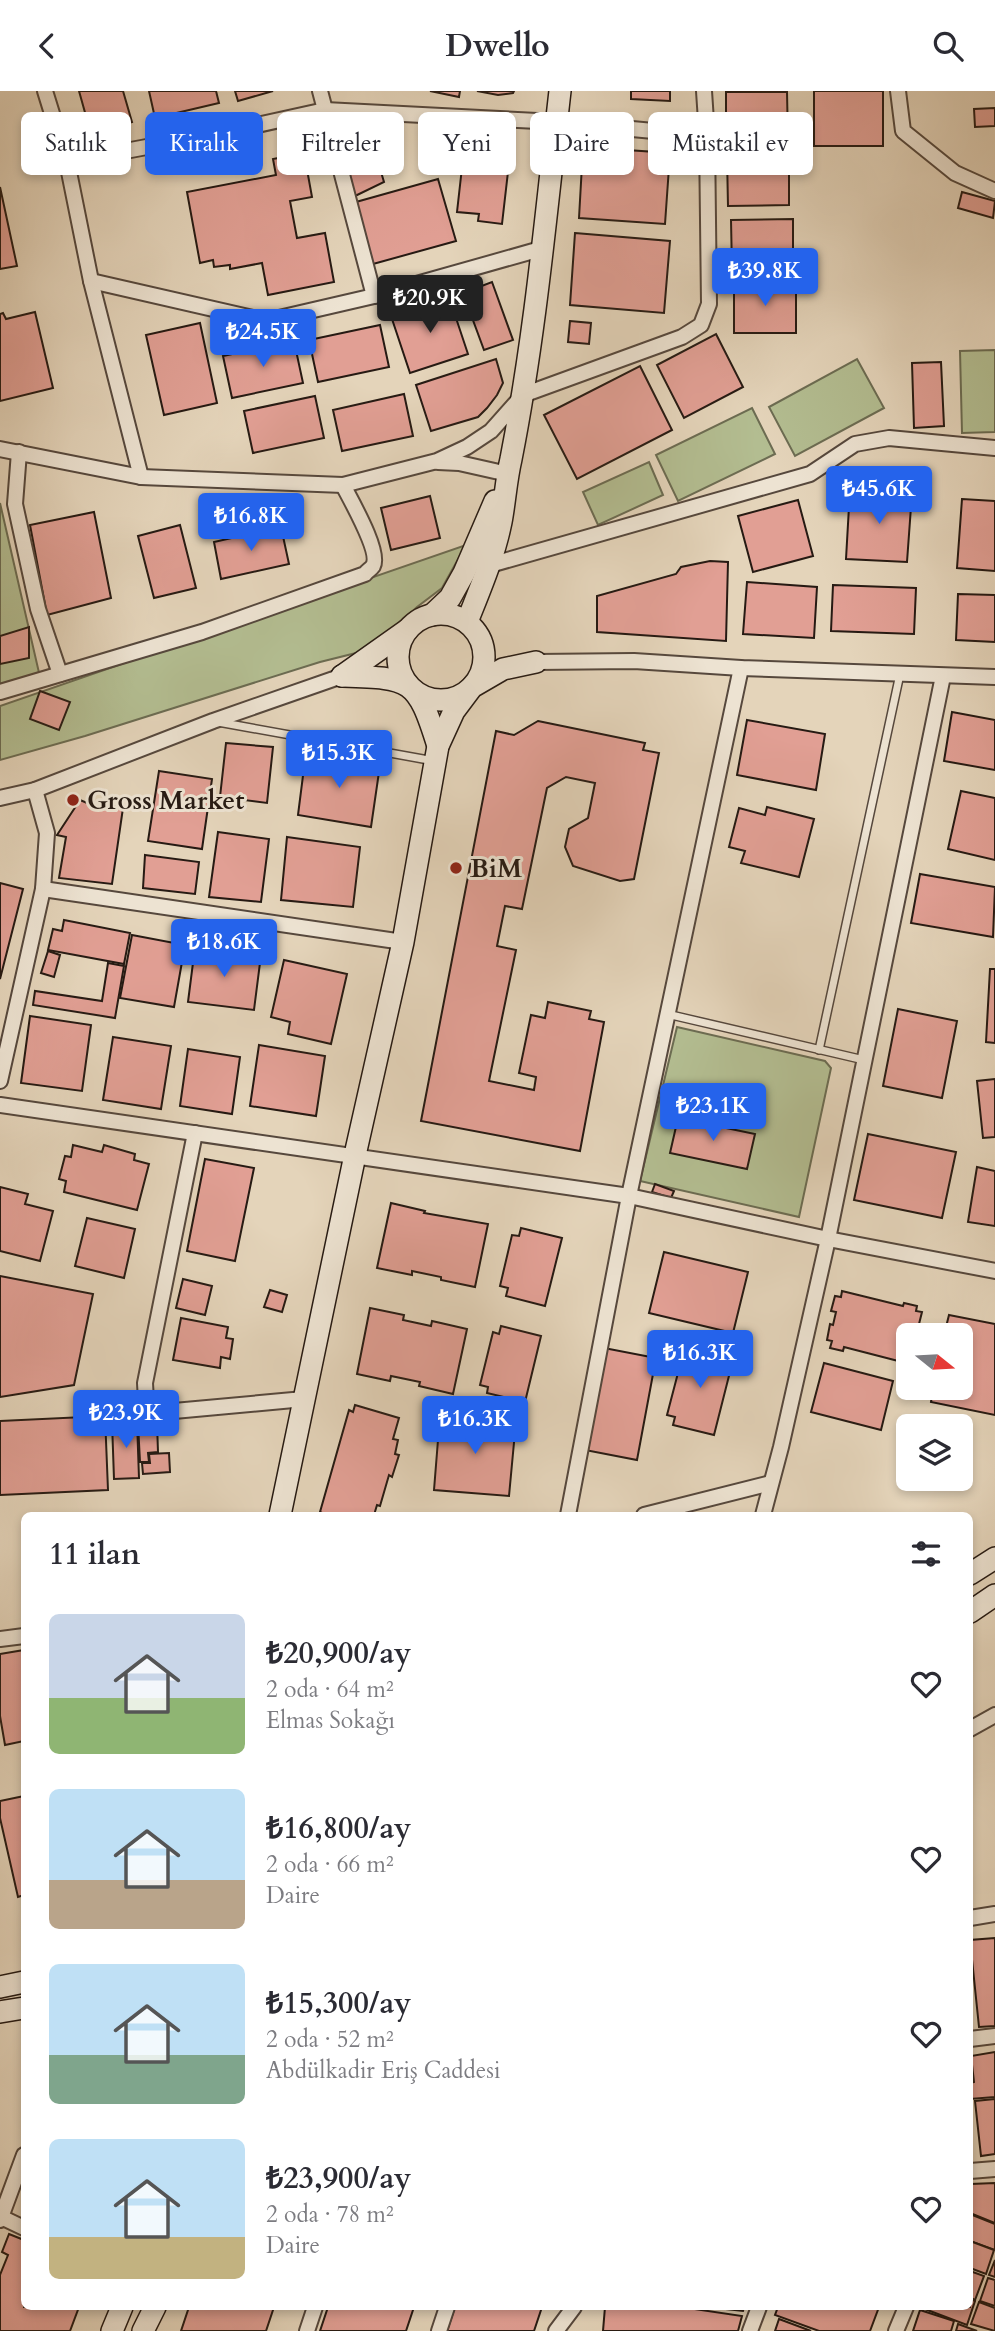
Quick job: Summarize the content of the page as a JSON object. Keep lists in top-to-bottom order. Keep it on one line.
{"places":["Gross Market","BiM"],"north":"right","page":{"header":"Dwello","chip":["Satılık","Kiralık","Filtreler","Yeni","Daire","Müstakil ev"],"price":["₺39.8K","₺20.9K","₺24.5K","₺45.6K","₺16.8K","₺15.3K","₺18.6K","₺23.1K","₺16.3K","₺23.9K","₺16.3K"],"heading":"11 ilan","list":[{"name":"₺20,900/ay","note":"2 oda · 64 m² · Elmas Sokağı"},{"name":"₺16,800/ay","note":"2 oda · 66 m² · Daire"},{"name":"₺15,300/ay","note":"2 oda · 52 m² · Abdülkadir Eriş Caddesi"},{"name":"₺23,900/ay","note":"2 oda · 78 m² · Daire"}]}}
